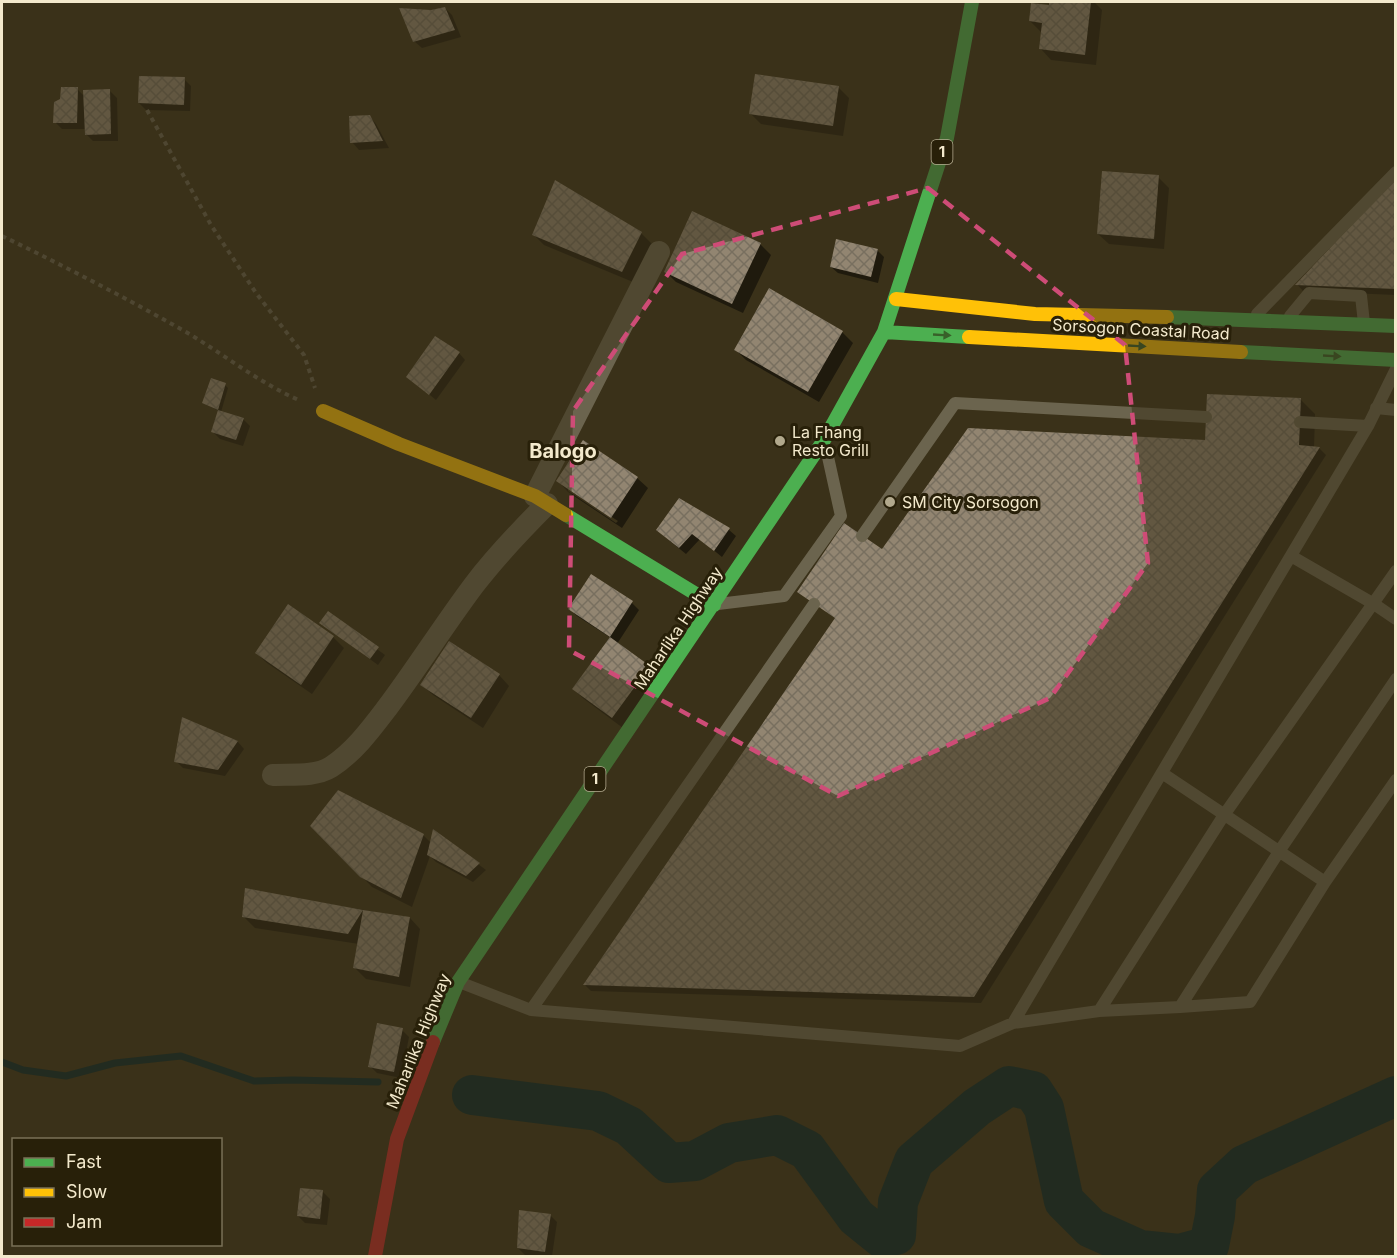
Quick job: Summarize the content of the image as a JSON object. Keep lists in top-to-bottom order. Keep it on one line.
{"streets":{"main road":["1","Sorsogon Coastal Road","Maharlika Highway"]},"crossings":[["Sorsogon Coastal Road","Maharlika Highway"]],"districts":["Balogo"],"places":["La Fhang Resto Grill","SM City Sorsogon"],"legend":["Fast","Slow","Jam"]}
